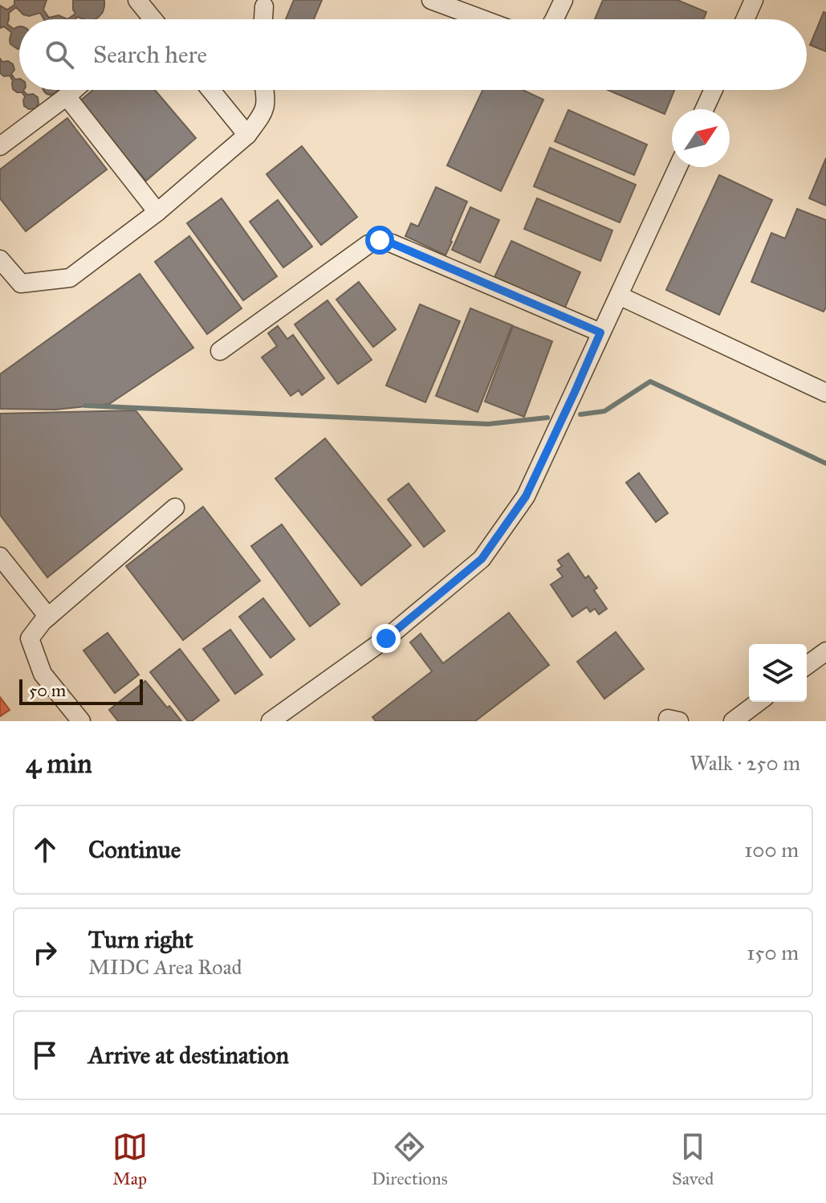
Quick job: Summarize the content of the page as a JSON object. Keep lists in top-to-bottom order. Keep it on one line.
{"scale_bar":"50 m","north":"top right","page":{"search":"Search here","scale":"50 m","heading":["4 min","Walk · 250 m"],"list":[["Continue","100 m"],["Turn right","MIDC Area Road","150 m"],"Arrive at destination"],"nav":["Map","Directions","Saved"]}}
